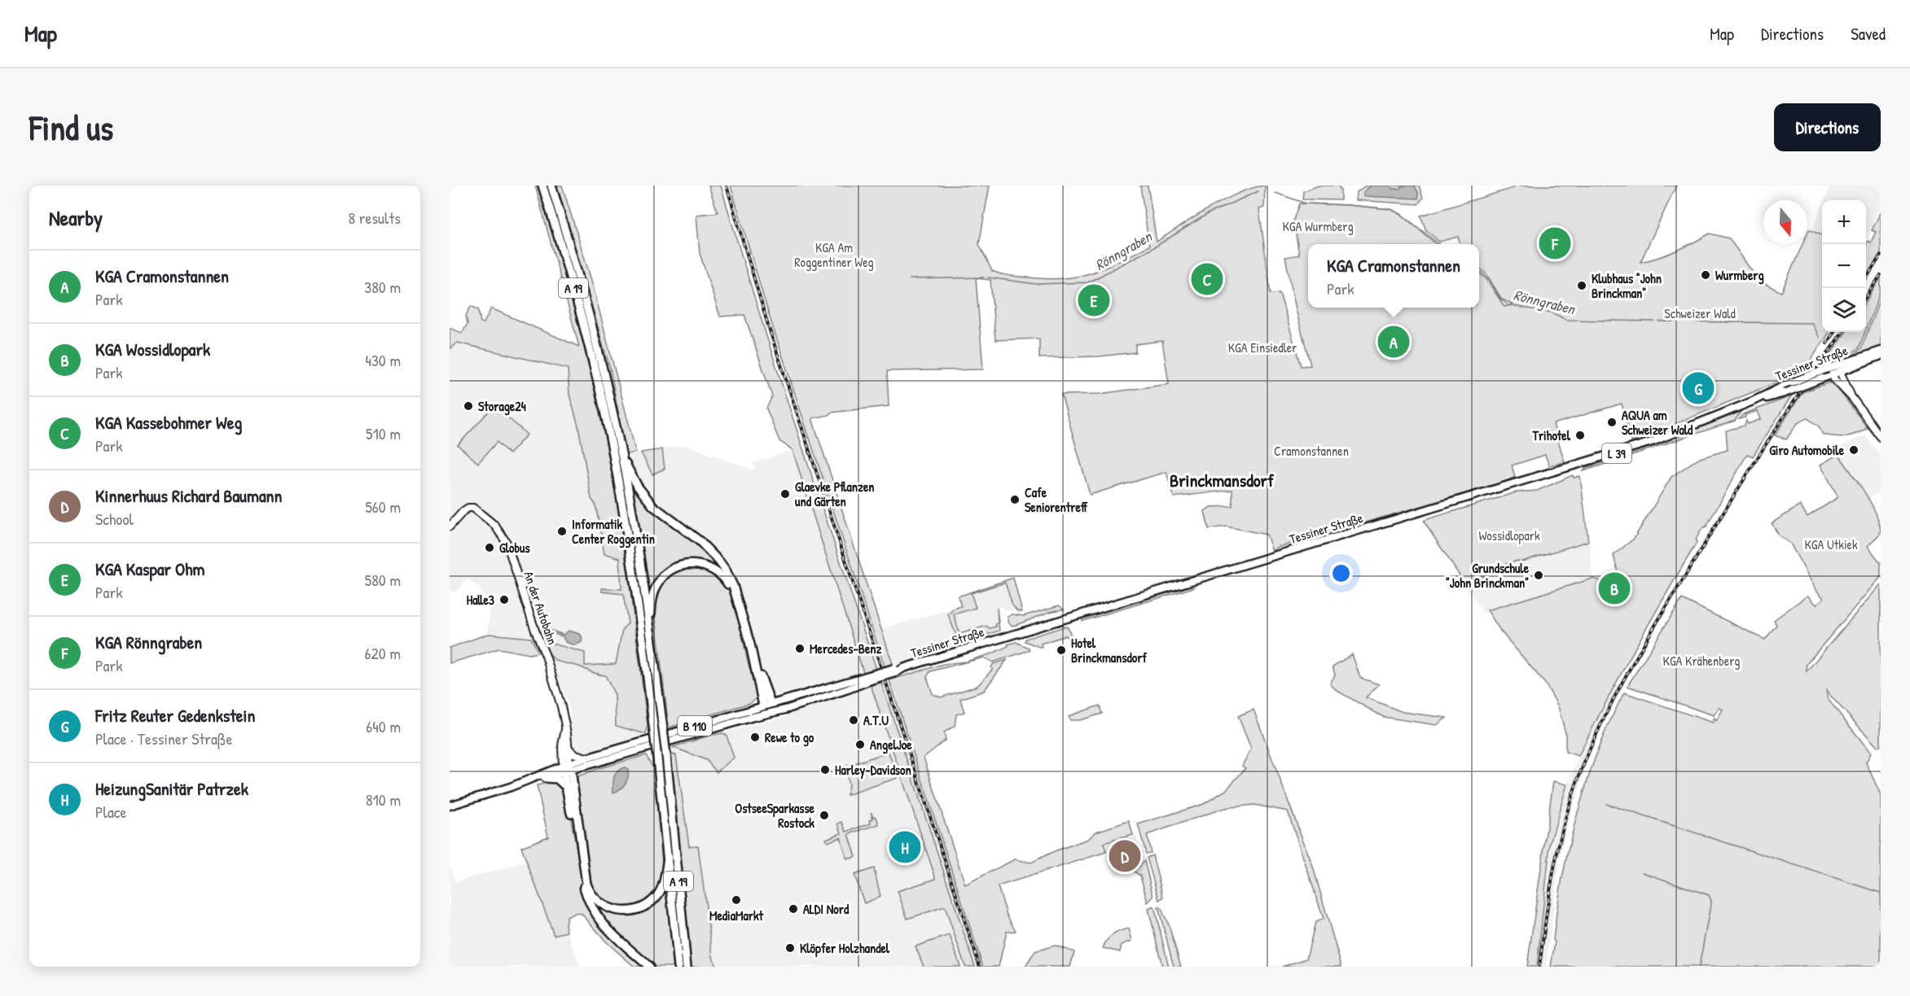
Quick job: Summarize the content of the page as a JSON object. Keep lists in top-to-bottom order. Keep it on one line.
{"streets":{"highway":["A 19"],"main road":["Tessiner Straße","L 39","B 110"],"street":["An der Autobahn"]},"crossings":[["Tessiner Straße","An der Autobahn"],["Tessiner Straße","B 110"],["An der Autobahn","B 110"]],"districts":["Brinckmansdorf"],"water":["Rönngraben"],"parks":["KGA Wurmberg","KGA Am Roggentiner Weg","Schweizer Wald","KGA Einsiedler","Cramonstannen","Wossidlopark","KGA Utkiek","KGA Krähenberg"],"places":["Wurmberg","Klubhaus \"John Brinckman\"","Storage24","AQUA am Schweizer Wald","Trihotel","Giro Automobile","Glaevke Pflanzen und Gärten","Cafe Seniorentreff","Informatik Center Roggentin","Globus","Grundschule \"John Brinckman\"","Halle3","Mercedes-Benz","Hotel Brinckmansdorf","A.T.U","Rewe to go","AngelJoe","Harley-Davidson","OstseeSparkasse Rostock","MediaMarkt","ALDI Nord","Klöpfer Holzhandel"],"north":"bottom","page":{"header":"Map","nav":["Map","Directions","Saved"],"buttons":"Directions","title":"Find us","heading":["Nearby","8 results"],"map_buttons":["+","−"],"pins":["F","C","E","A","G","B","H","D"],"popup":["KGA Cramonstannen","Park"],"list":[{"mark":"A","name":"KGA Cramonstannen","note":"Park","value":"380 m"},{"mark":"B","name":"KGA Wossidlopark","note":"Park","value":"430 m"},{"mark":"C","name":"KGA Kassebohmer Weg","note":"Park","value":"510 m"},{"mark":"D","name":"Kinnerhuus Richard Baumann","note":"School","value":"560 m"},{"mark":"E","name":"KGA Kaspar Ohm","note":"Park","value":"580 m"},{"mark":"F","name":"KGA Rönngraben","note":"Park","value":"620 m"},{"mark":"G","name":"Fritz Reuter Gedenkstein","note":"Place · Tessiner Straße","value":"640 m"},{"mark":"H","name":"HeizungSanitär Patrzek","note":"Place","value":"810 m"}]}}
